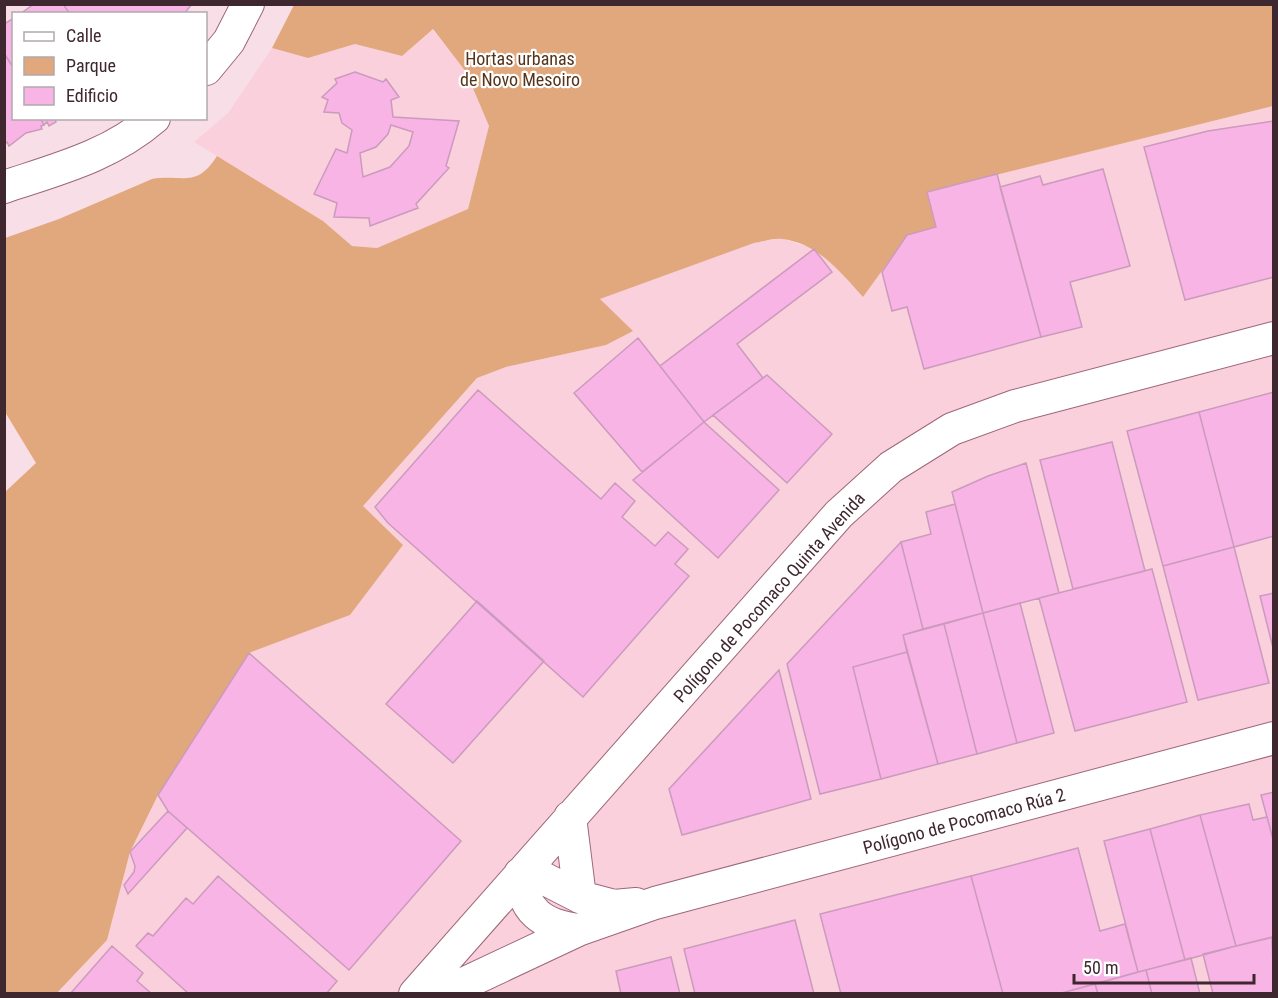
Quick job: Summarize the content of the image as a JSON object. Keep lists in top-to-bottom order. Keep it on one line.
{"streets":{"street":["Polígono de Pocomaco Quinta Avenida","Polígono de Pocomaco Rúa 2"]},"crossings":[["Polígono de Pocomaco Quinta Avenida","Polígono de Pocomaco Rúa 2"]],"parks":["Hortas urbanas de Novo Mesoiro"],"legend":["Calle","Parque","Edificio"],"scale_bar":"50 m"}
